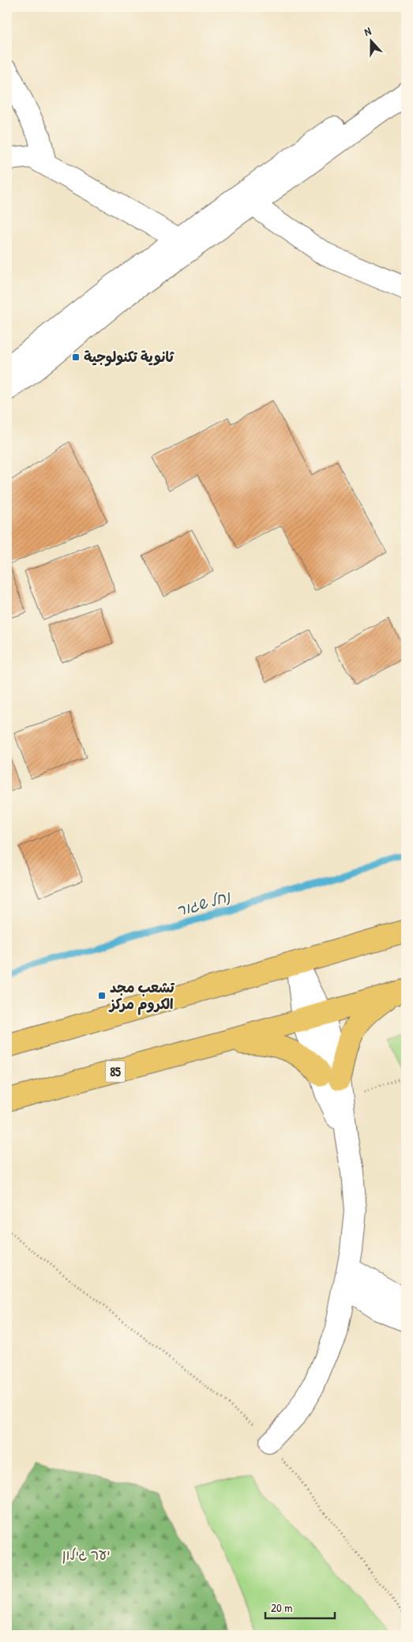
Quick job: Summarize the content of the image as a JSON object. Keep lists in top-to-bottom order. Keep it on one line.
{"streets":{"highway":["85"]},"water":["נחל שגור"],"parks":["יער גילון"],"places":{"transit":["ثانوية تكنولوجية","تشعب مجد الكروم مركز"]},"scale_bar":"20 m","north":"top"}
